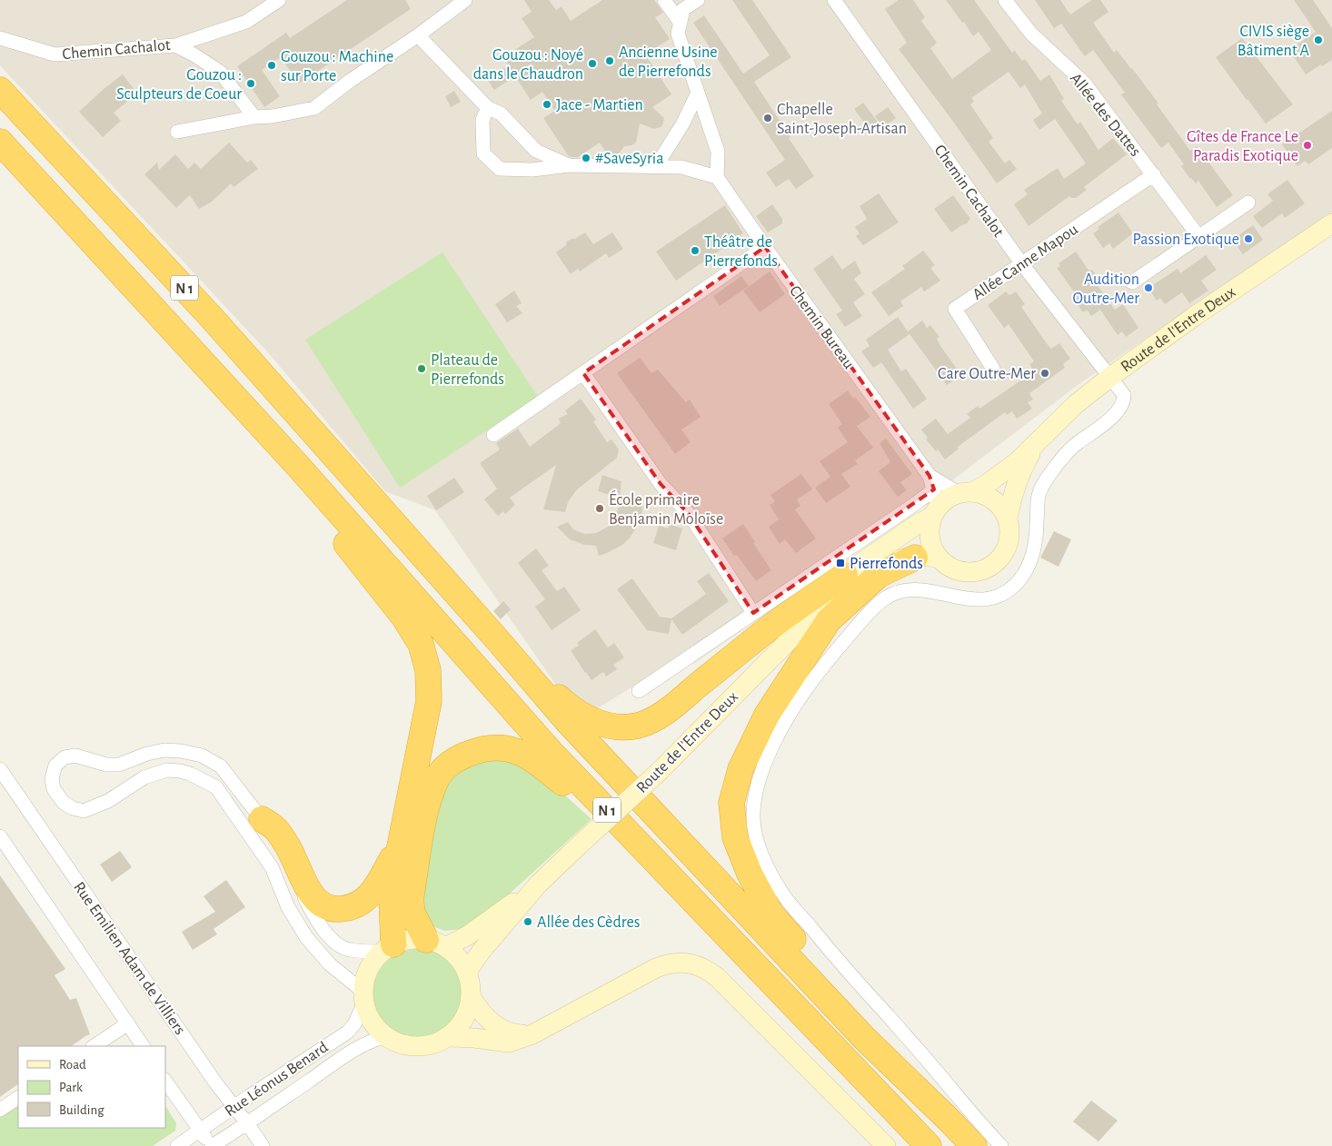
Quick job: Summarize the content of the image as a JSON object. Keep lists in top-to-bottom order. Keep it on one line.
{"streets":{"highway":["N 1"],"main road":["Route de l'Entre Deux"],"street":["Chemin Cachalot","Allée des Dattes","Allée Canne Mapou","Chemin Bureau","Rue Emilien Adam de Villiers","Rue Léonus Benard"]},"crossings":[["Chemin Cachalot","Allée Canne Mapou"],["Chemin Cachalot","Route de l'Entre Deux"],["Allée des Dattes","Allée Canne Mapou"],["Chemin Bureau","Route de l'Entre Deux"],["Route de l'Entre Deux","Rue Léonus Benard"],["Rue Emilien Adam de Villiers","Rue Léonus Benard"]],"places":{"other":["CIVIS siège Bâtiment A","Ancienne Usine de Pierrefonds","Gouzou : Noyé dans le Chaudron","Gouzou : Machine sur Porte","Gouzou : Sculpteurs de Coeur","Jace - Martien","Chapelle Saint-Joseph-Artisan","Gîtes de France Le Paradis Exotique","#SaveSyria","Passion Exotique","Théâtre de Pierrefonds","Audition Outre-Mer","Plateau de Pierrefonds","Care Outre-Mer","École primaire Benjamin Moloïse","Allée des Cèdres"],"transit":["Pierrefonds"]},"legend":["Road","Park","Building"]}
